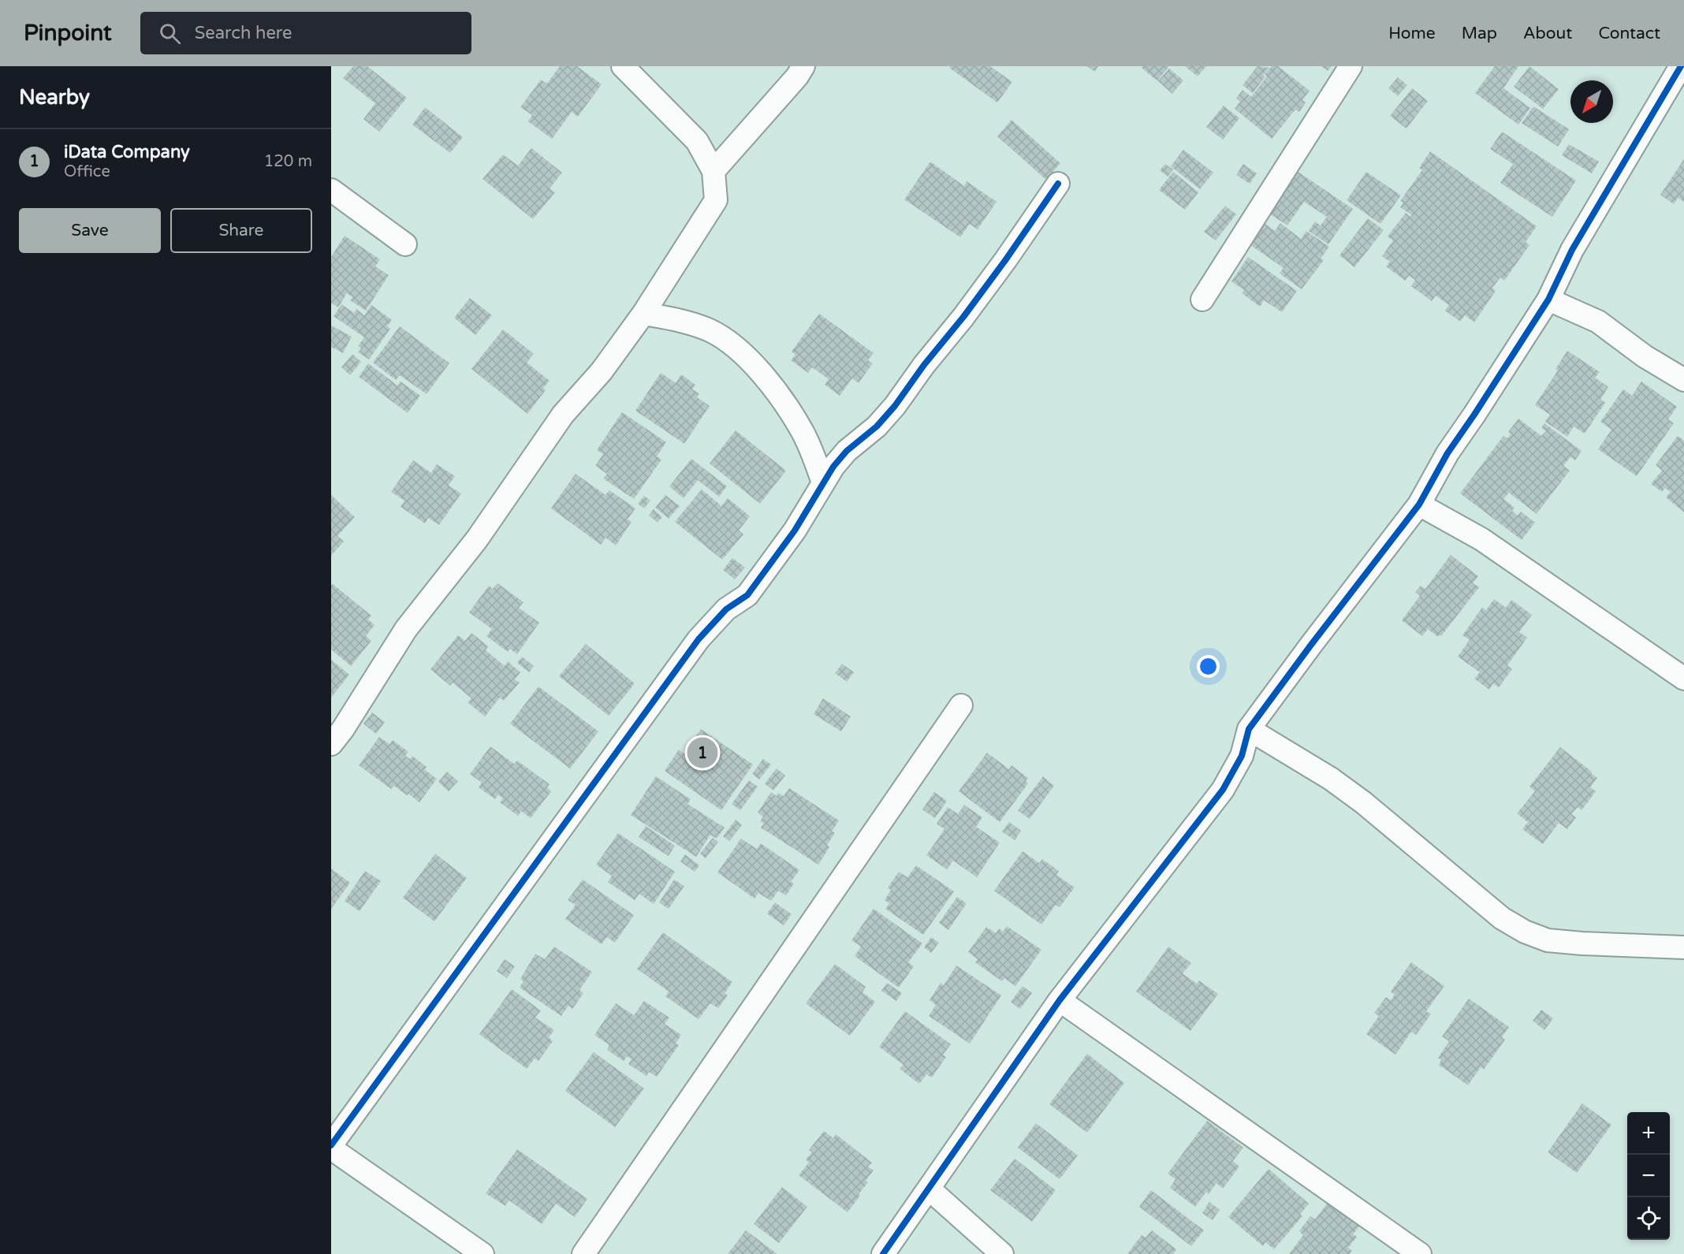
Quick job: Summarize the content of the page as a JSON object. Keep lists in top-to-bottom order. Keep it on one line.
{"north":"bottom left","page":{"header":"Pinpoint","search":"Search here","nav":["Home","Map","About","Contact"],"heading":"Nearby","list":[{"mark":"1","name":"iData Company","note":"Office","value":"120 m"}],"buttons":["Save","Share"],"pins":"1","map_buttons":["+","−"]}}
